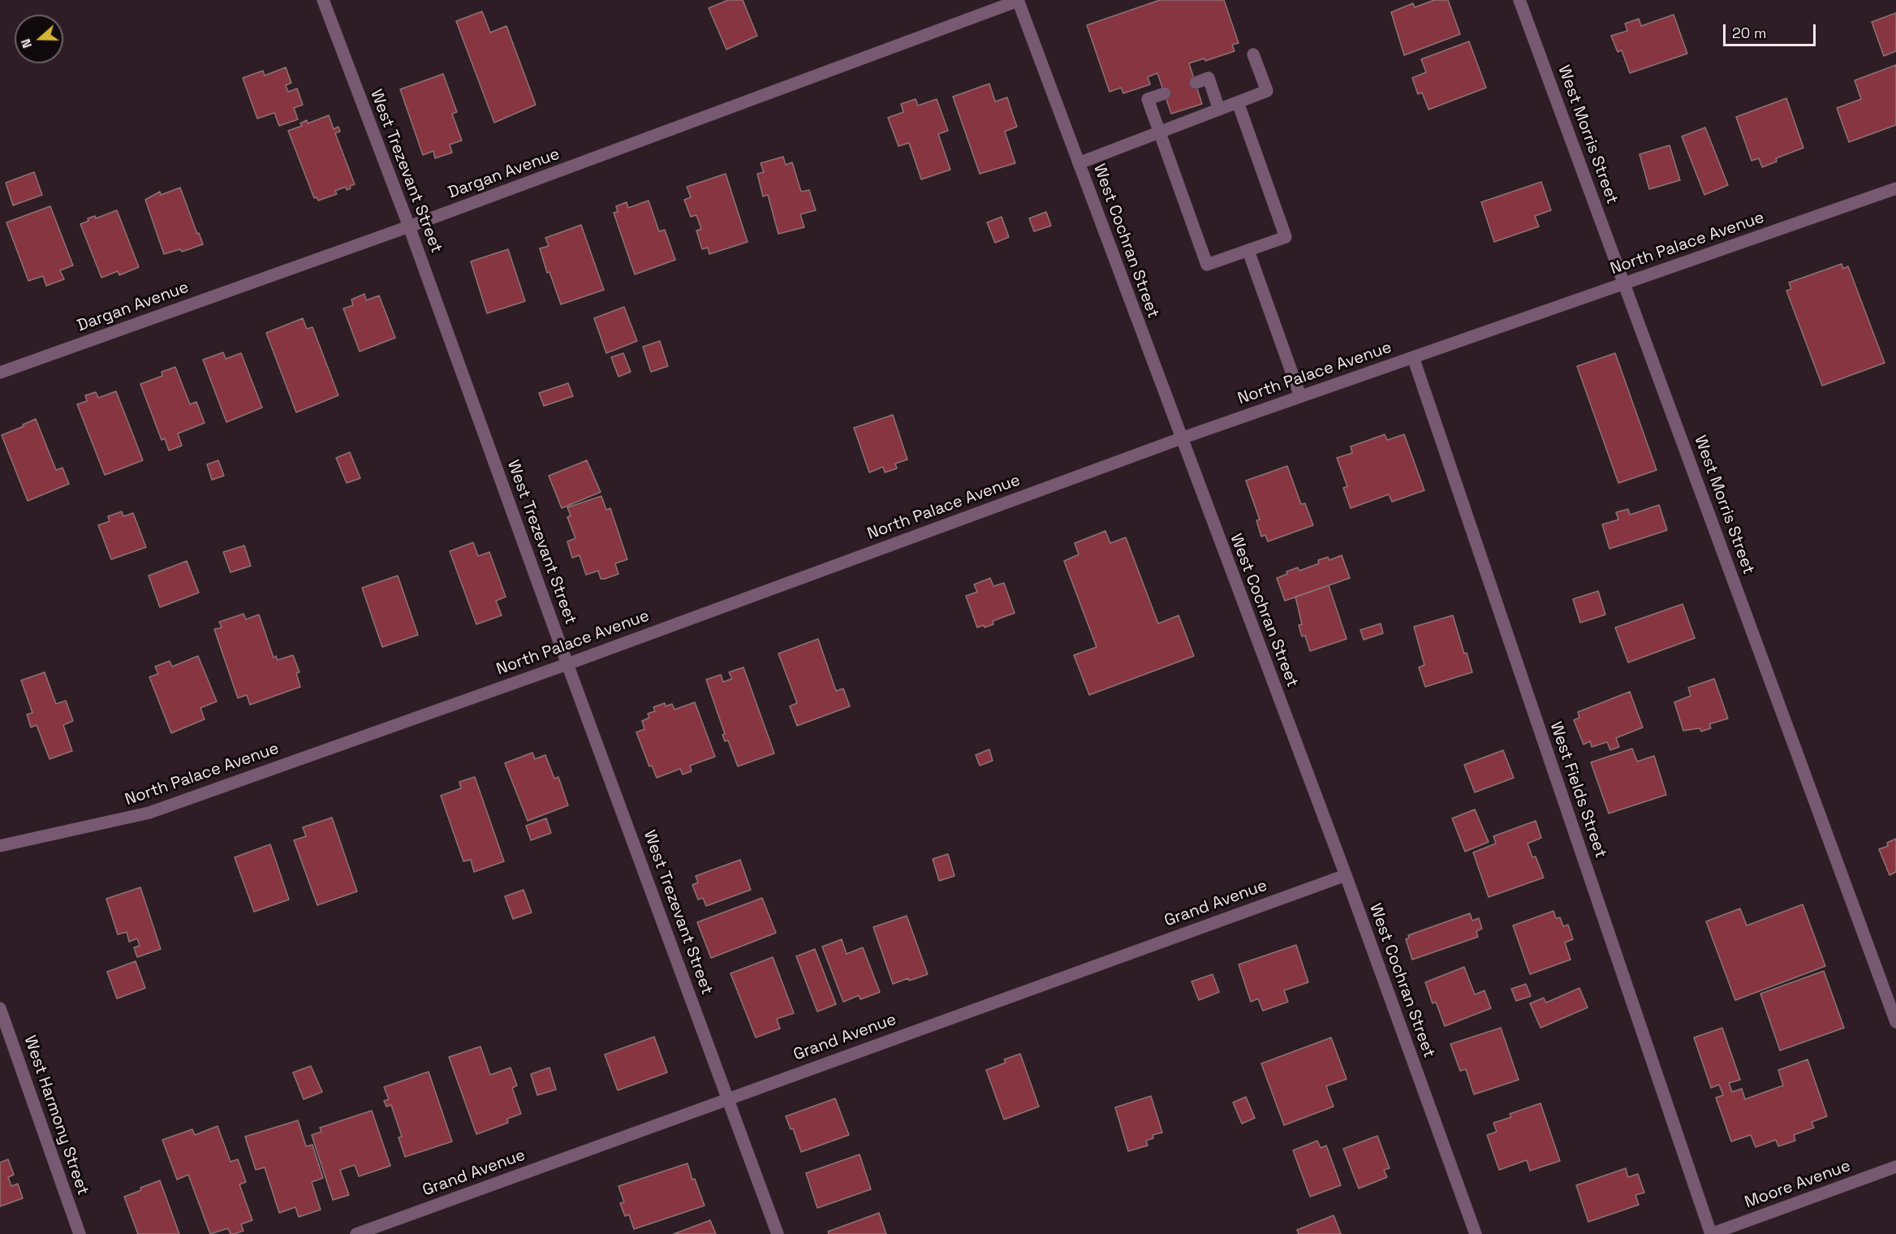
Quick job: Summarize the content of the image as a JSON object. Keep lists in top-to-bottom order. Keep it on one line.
{"streets":{"street":["West Morris Street","West Trezevant Street","Dargan Avenue","West Cochran Street","North Palace Avenue","West Fields Street","Grand Avenue","West Harmony Street","Moore Avenue"]},"crossings":[["West Morris Street","North Palace Avenue"],["West Trezevant Street","Dargan Avenue"],["West Trezevant Street","North Palace Avenue"],["West Trezevant Street","Grand Avenue"],["Dargan Avenue","West Cochran Street"],["West Cochran Street","North Palace Avenue"],["West Cochran Street","Grand Avenue"],["North Palace Avenue","West Fields Street"],["West Fields Street","Moore Avenue"]],"scale_bar":"20 m","north":"left"}
